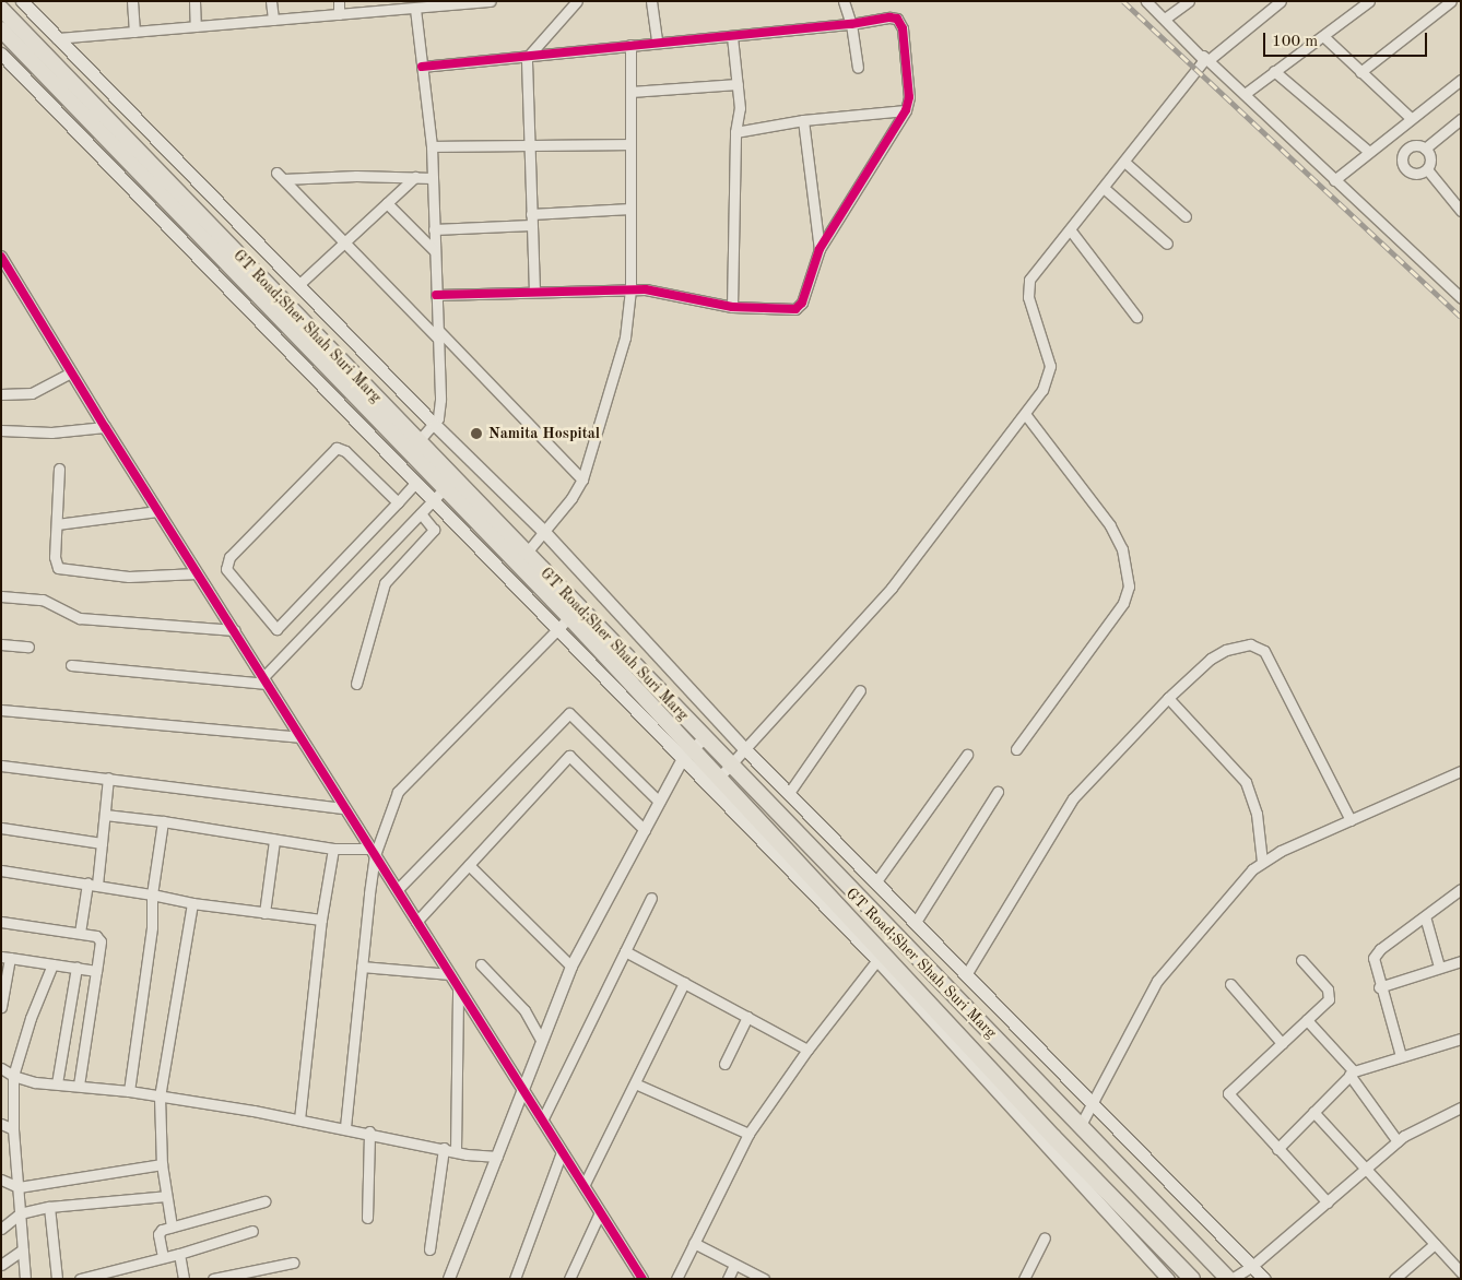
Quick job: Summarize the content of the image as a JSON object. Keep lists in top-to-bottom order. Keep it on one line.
{"streets":{"main road":["GT Road;Sher Shah Suri Marg"]},"places":["Namita Hospital"],"scale_bar":"100 m"}
